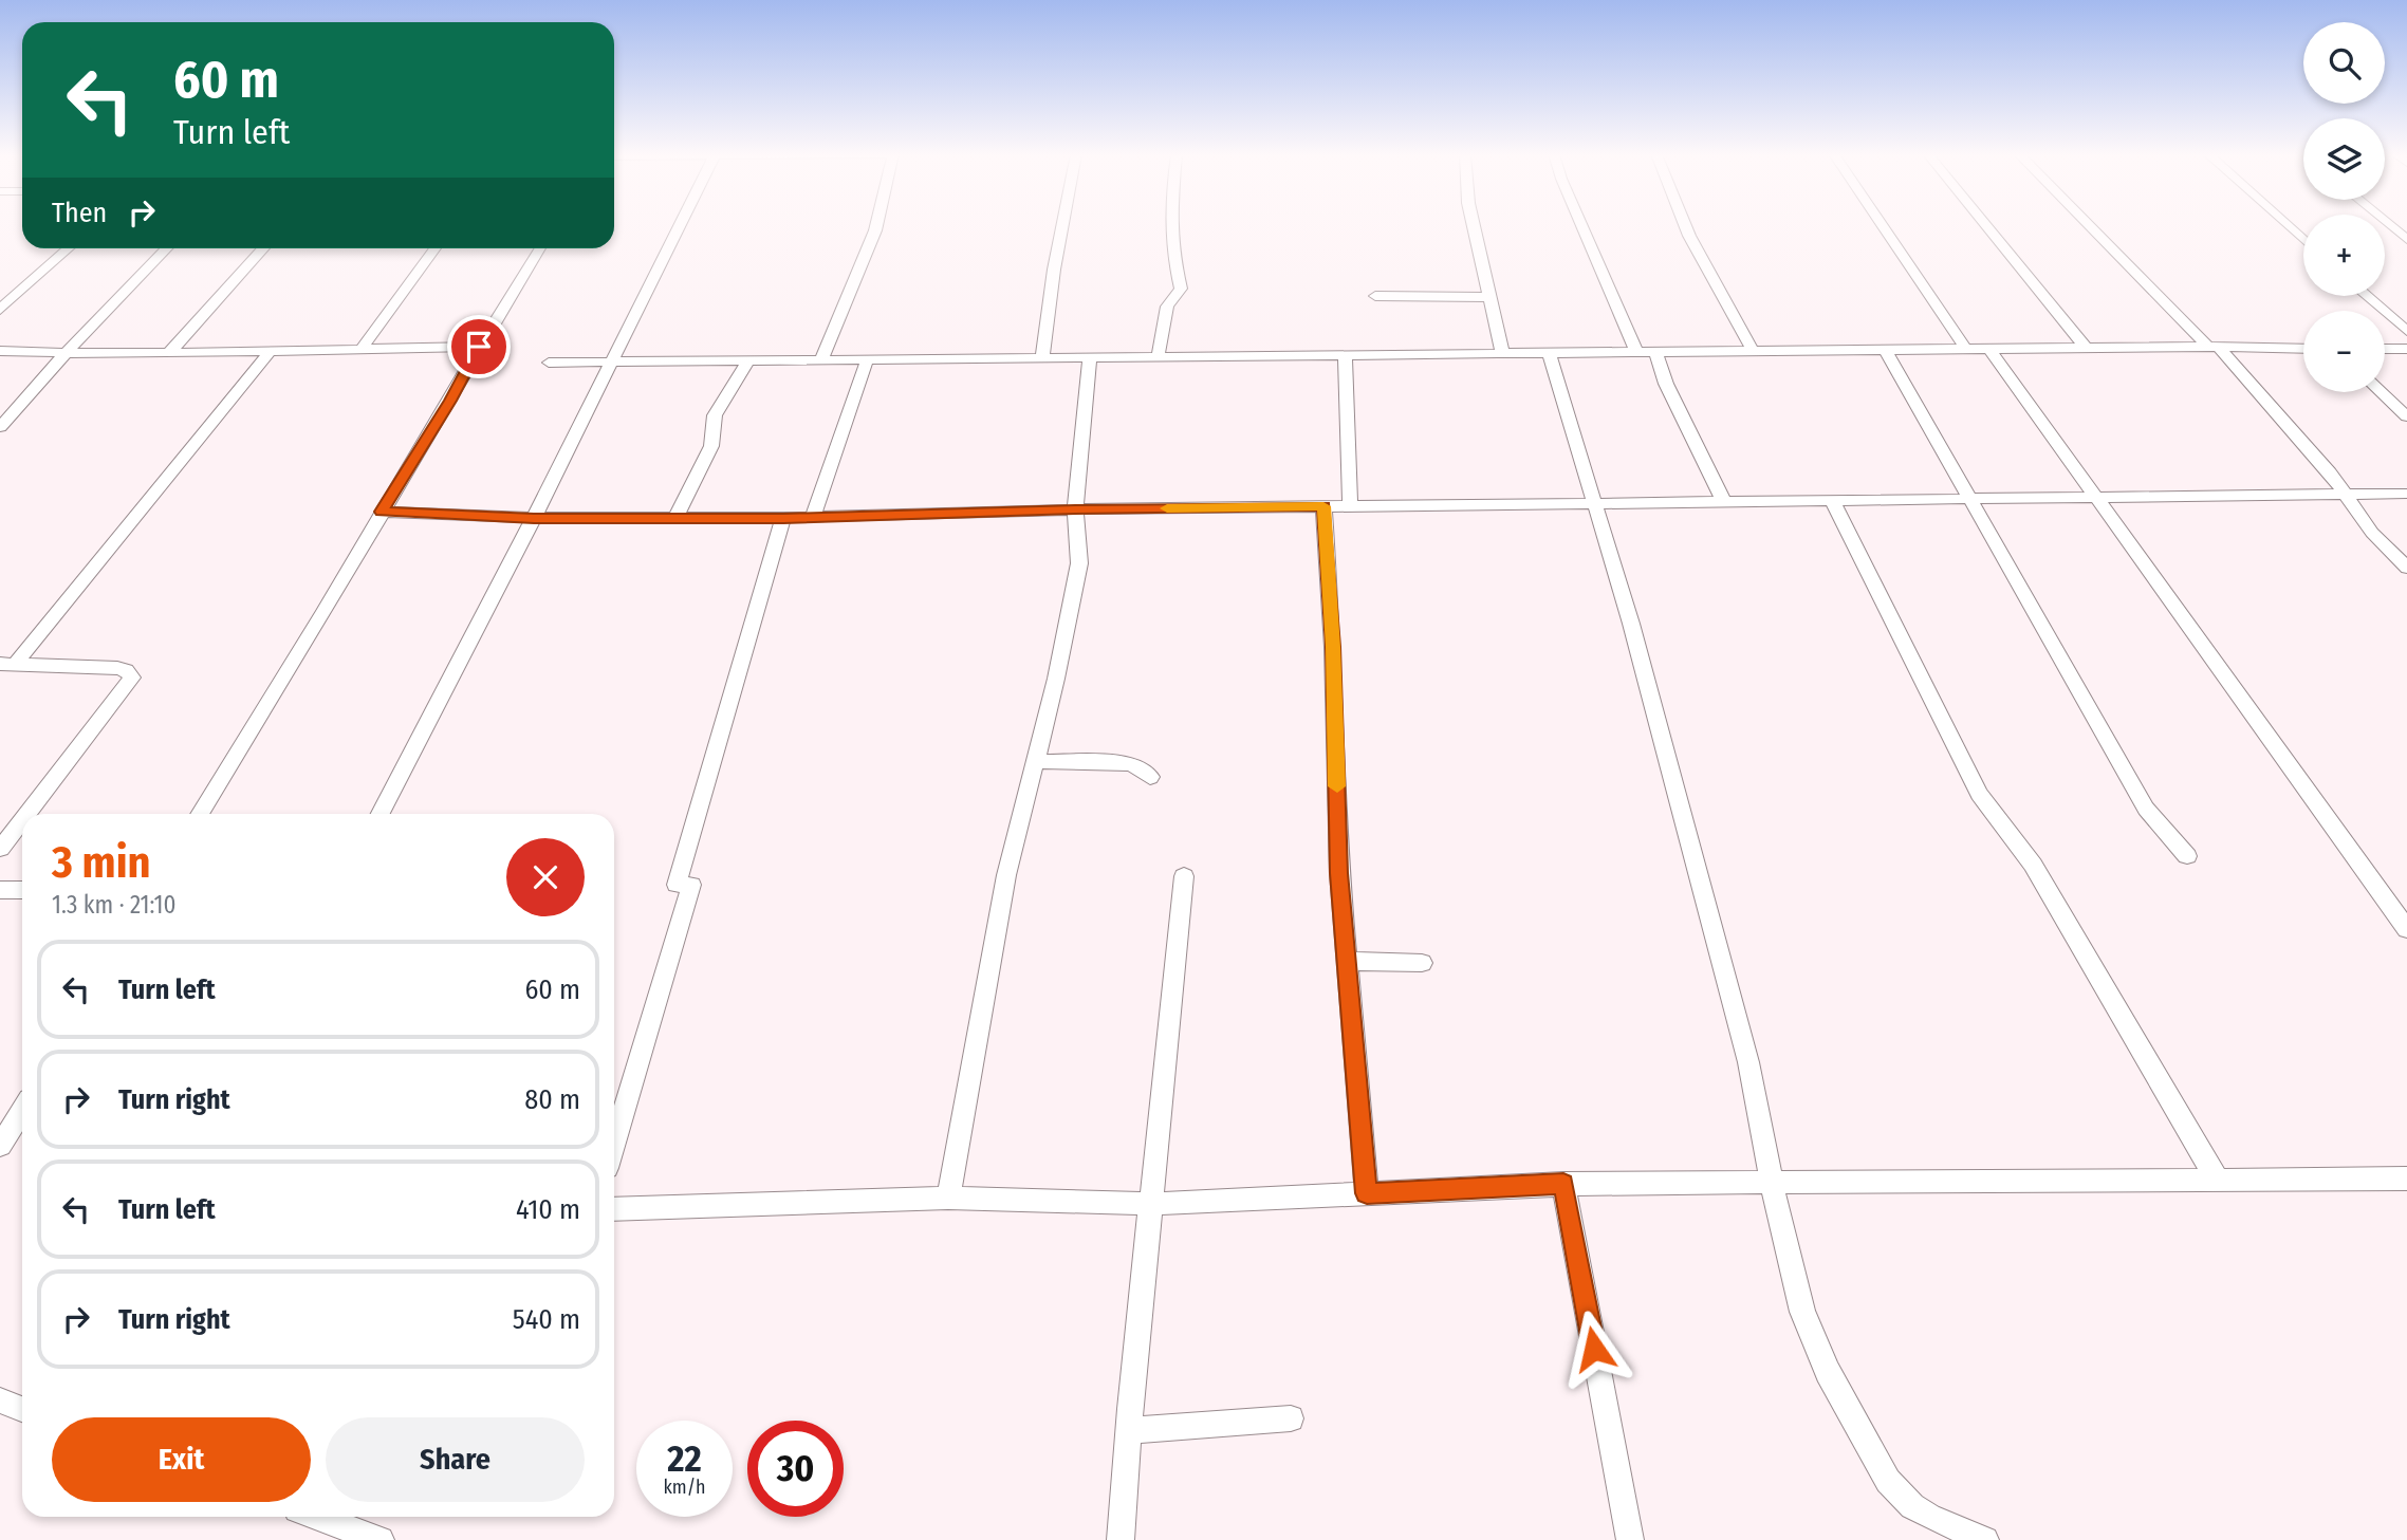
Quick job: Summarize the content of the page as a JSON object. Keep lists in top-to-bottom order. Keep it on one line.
{"page":{"map_buttons":["+","−"],"turn":["60 m","Turn left"],"then":"Then","heading":["3 min","1.3 km · 21:10"],"list":[{"name":"Turn left","value":"60 m"},{"name":"Turn right","value":"80 m"},{"name":"Turn left","value":"410 m"},{"name":"Turn right","value":"540 m"}],"buttons":["Exit","Share"],"speed":"22 km/h","limit":"30"}}
